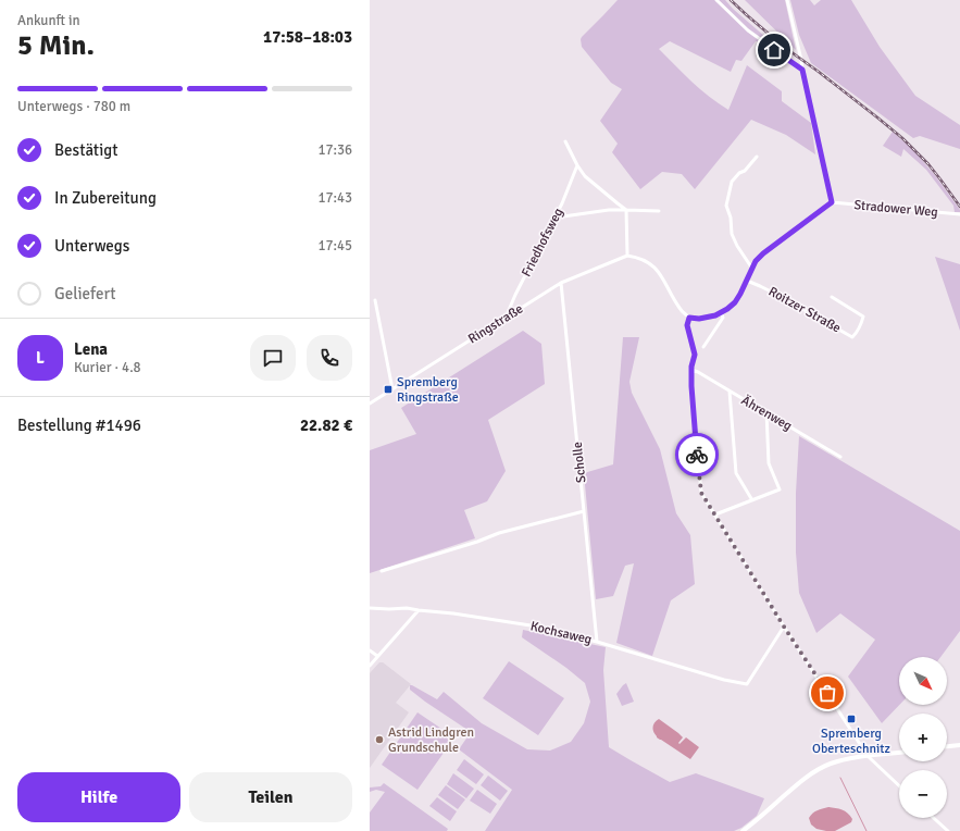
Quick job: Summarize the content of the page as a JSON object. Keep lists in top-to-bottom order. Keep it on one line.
{"streets":{"street":["Stradower Weg","Friedhofsweg","Roitzer Straße","Ringstraße","Ährenweg","Scholle","Kochsaweg"]},"crossings":[["Friedhofsweg","Ringstraße"],["Ringstraße","Scholle"],["Scholle","Kochsaweg"]],"places":{"transit":["Spremberg Ringstraße","Spremberg Oberteschnitz"],"other":["Astrid Lindgren Grundschule"]},"north":"bottom right","page":{"heading":["5 Min.","Ankunft in","17:58–18:03"],"panel":["Lena","Kurier · 4.8","Bestellung #1496","22.82 €"],"bar":"Unterwegs · 780 m","list":[["Bestätigt","17:36"],["In Zubereitung","17:43"],["Unterwegs","17:45"],"Geliefert"],"round":"L","map_buttons":["+","−"],"buttons":["Hilfe","Teilen"]}}
